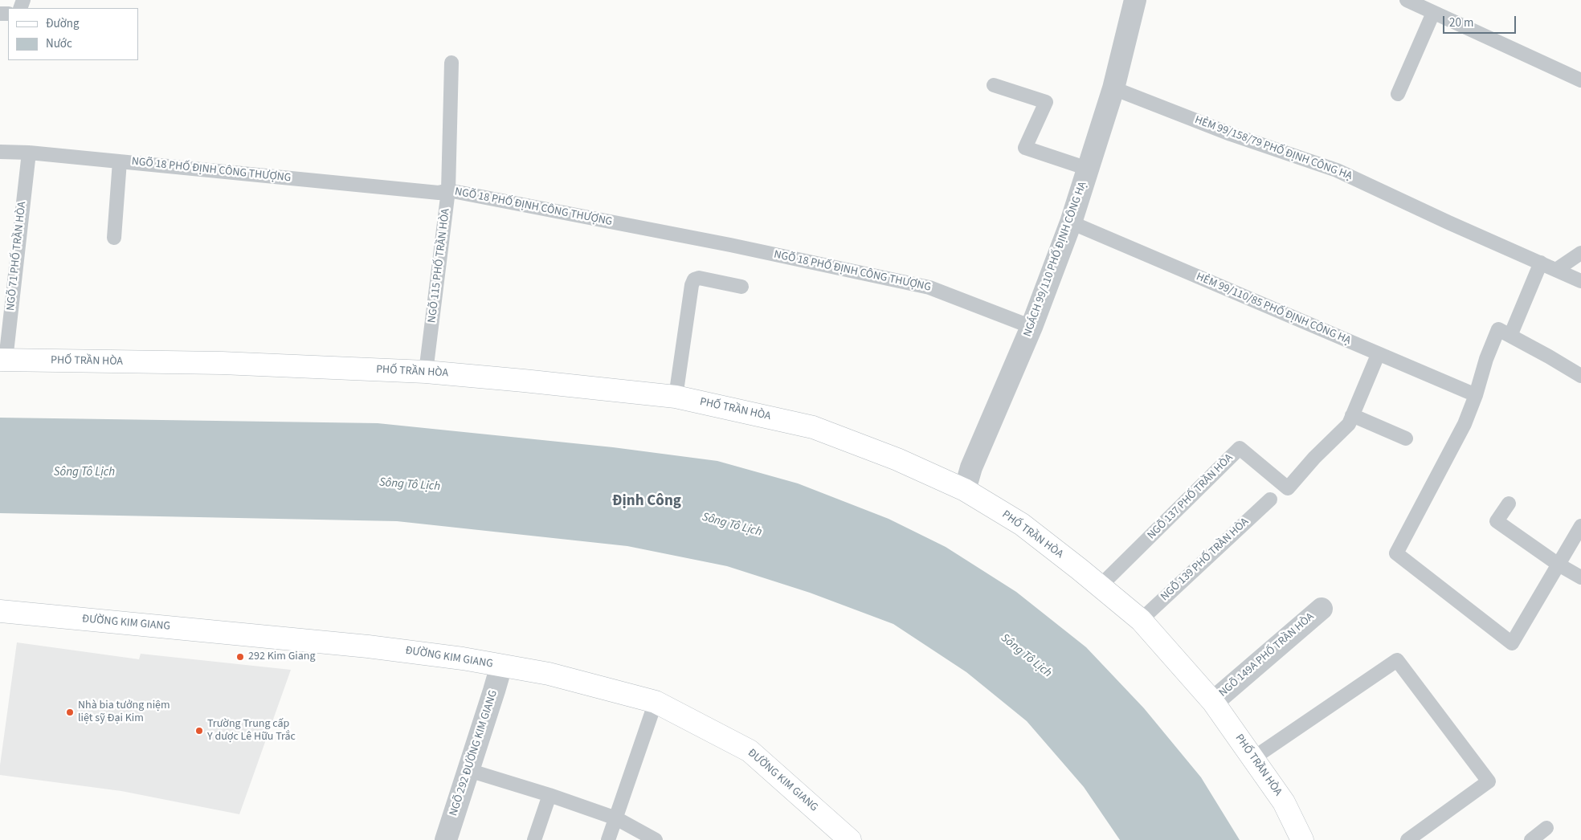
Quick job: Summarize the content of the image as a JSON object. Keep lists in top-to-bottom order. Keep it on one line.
{"streets":{"main road":["PHỐ TRẦN HÒA","ĐƯỜNG KIM GIANG"],"street":["NGÁCH 99/110 PHỐ ĐỊNH CÔNG HẠ","NGÕ 149A PHỐ TRẦN HÒA","NGÕ 292 ĐƯỜNG KIM GIANG"],"lane":["HẺM 99/158/79 PHỐ ĐỊNH CÔNG HẠ","NGÕ 18 PHỐ ĐỊNH CÔNG THƯỢNG","NGÕ 71 PHỐ TRẦN HÒA","NGÕ 115 PHỐ TRẦN HÒA","HẺM 99/110/85 PHỐ ĐỊNH CÔNG HẠ","NGÕ 137 PHỐ TRẦN HÒA","NGÕ 139 PHỐ TRẦN HÒA"]},"crossings":[["HẺM 99/158/79 PHỐ ĐỊNH CÔNG HẠ","NGÁCH 99/110 PHỐ ĐỊNH CÔNG HẠ"],["NGÕ 18 PHỐ ĐỊNH CÔNG THƯỢNG","NGÕ 71 PHỐ TRẦN HÒA"],["NGÕ 18 PHỐ ĐỊNH CÔNG THƯỢNG","NGÁCH 99/110 PHỐ ĐỊNH CÔNG HẠ"],["NGÕ 18 PHỐ ĐỊNH CÔNG THƯỢNG","NGÕ 115 PHỐ TRẦN HÒA"],["NGÕ 71 PHỐ TRẦN HÒA","PHỐ TRẦN HÒA"],["NGÁCH 99/110 PHỐ ĐỊNH CÔNG HẠ","HẺM 99/110/85 PHỐ ĐỊNH CÔNG HẠ"],["NGÁCH 99/110 PHỐ ĐỊNH CÔNG HẠ","PHỐ TRẦN HÒA"],["NGÕ 115 PHỐ TRẦN HÒA","PHỐ TRẦN HÒA"],["HẺM 99/110/85 PHỐ ĐỊNH CÔNG HẠ","NGÕ 137 PHỐ TRẦN HÒA"],["PHỐ TRẦN HÒA","NGÕ 137 PHỐ TRẦN HÒA"],["PHỐ TRẦN HÒA","NGÕ 139 PHỐ TRẦN HÒA"],["PHỐ TRẦN HÒA","NGÕ 149A PHỐ TRẦN HÒA"],["ĐƯỜNG KIM GIANG","NGÕ 292 ĐƯỜNG KIM GIANG"]],"districts":["Định Công"],"water":["Sông Tô Lịch"],"places":["292 Kim Giang","Nhà bia tưởng niệm liệt sỹ Đại Kim","Trường Trung cấp Y dược Lê Hữu Trắc"],"legend":["Đường","Nước"],"scale_bar":"20 m"}
